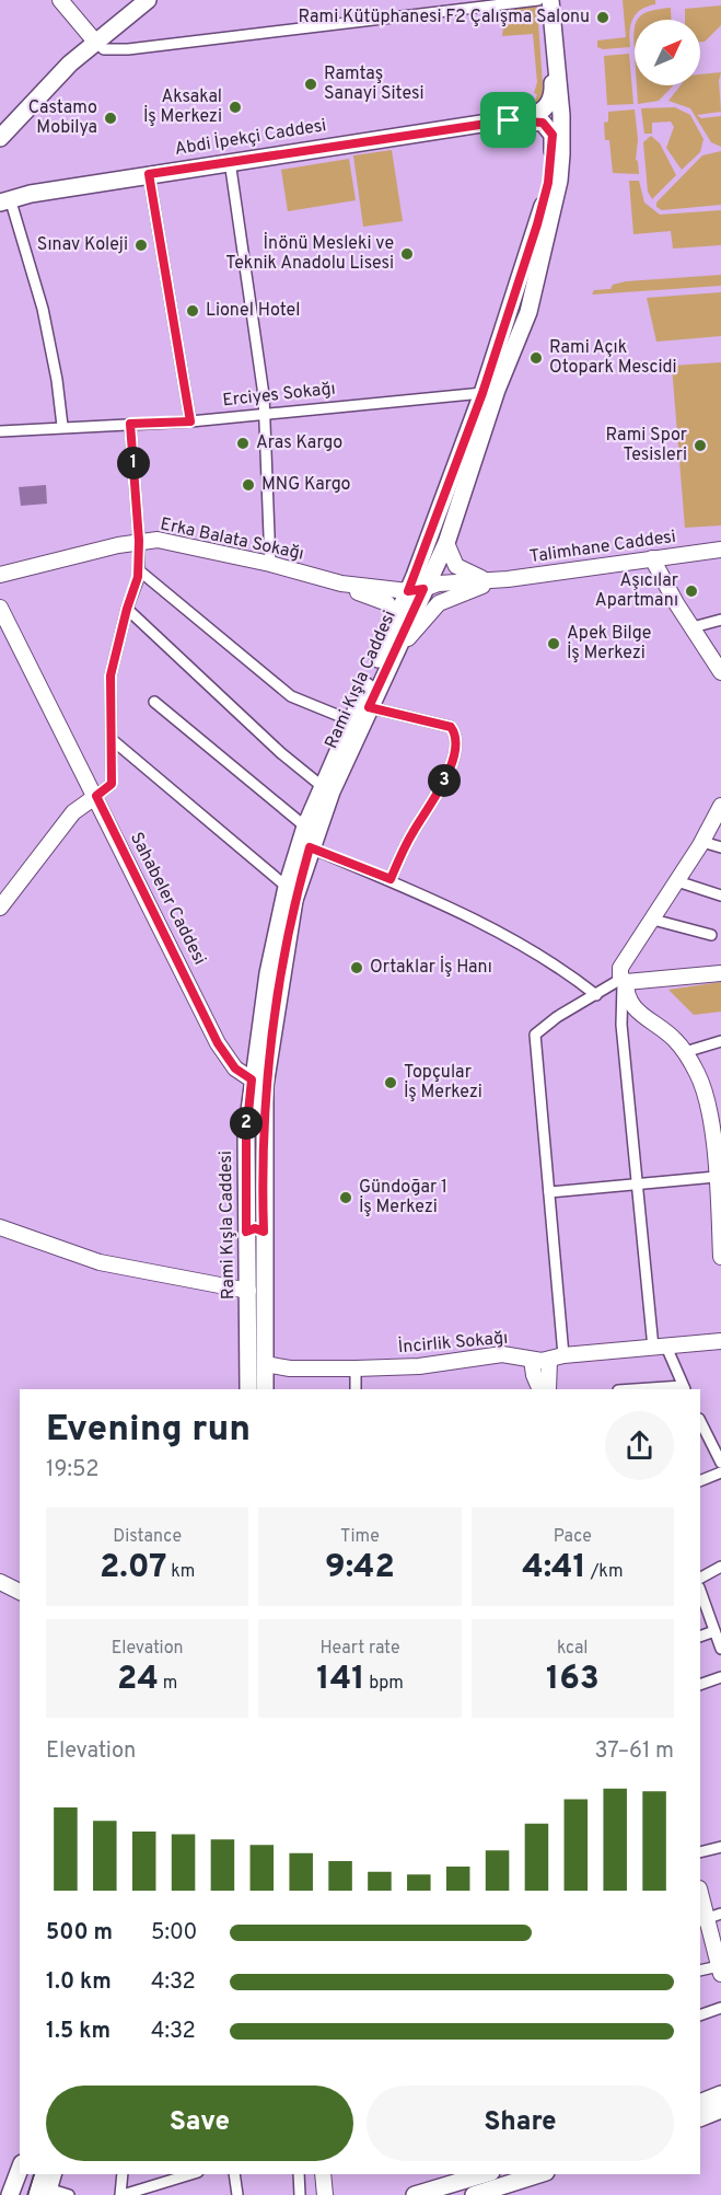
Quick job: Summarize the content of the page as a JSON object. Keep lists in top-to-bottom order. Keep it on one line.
{"streets":{"main road":["Abdi İpekçi Caddesi","Rami Kışla Caddesi"],"street":["Erciyes Sokağı","Erka Balata Sokağı","Talimhane Caddesi","Sahabeler Caddesi","İncirlik Sokağı"]},"crossings":[["Abdi İpekçi Caddesi","Rami Kışla Caddesi"],["Erciyes Sokağı","Rami Kışla Caddesi"],["Erka Balata Sokağı","Talimhane Caddesi"],["Erka Balata Sokağı","Rami Kışla Caddesi"],["Talimhane Caddesi","Rami Kışla Caddesi"],["Rami Kışla Caddesi","Sahabeler Caddesi"],["Rami Kışla Caddesi","İncirlik Sokağı"]],"places":["Rami Kütüphanesi F2 Çalışma Salonu","Ramtaş Sanayi Sitesi","Aksakal İş Merkezi","Castamo Mobilya","Sınav Koleji","İnönü Mesleki ve Teknik Anadolu Lisesi","Lionel Hotel","Rami Açık Otopark Mescidi","Aras Kargo","Rami Spor Tesisleri","MNG Kargo","Aşıcılar Apartmanı","Apek Bilge İş Merkezi","Ortaklar İş Hanı","Topçular İş Merkezi","Gündoğar 1 İş Merkezi"],"north":"top right","page":{"pins":["1","3","2"],"heading":["Evening run","19:52"],"stats":[["Distance","2.07 km"],["Time","9:42"],["Pace","4:41 /km"],["Elevation","24 m"],["Heart rate","141 bpm"],["kcal","163"]],"chart":["Elevation","37–61 m"],"list":[{"name":"500 m","note":"5:00"},{"name":"1.0 km","note":"4:32"},{"name":"1.5 km","note":"4:32"}],"buttons":["Save","Share"]}}
